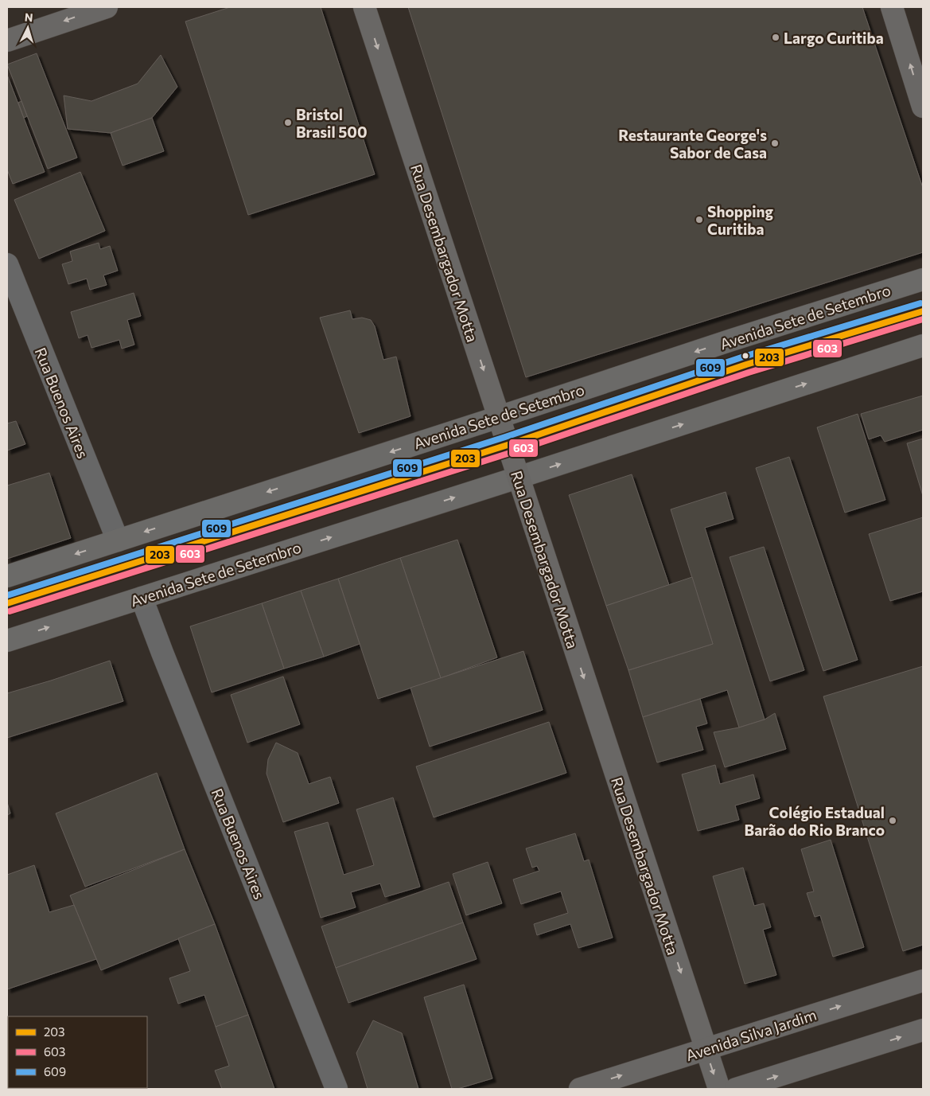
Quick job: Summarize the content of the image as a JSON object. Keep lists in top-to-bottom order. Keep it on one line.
{"streets":{"main road":["Rua Desembargador Motta","Avenida Sete de Setembro","Avenida Silva Jardim"],"street":["Rua Buenos Aires"]},"crossings":[["Rua Desembargador Motta","Avenida Sete de Setembro"],["Rua Desembargador Motta","Avenida Silva Jardim"],["Avenida Sete de Setembro","Rua Buenos Aires"]],"one_way":["Rua Desembargador Motta"],"places":["Largo Curitiba","Bristol Brasil 500","Restaurante George's Sabor de Casa","Shopping Curitiba","Colégio Estadual Barão do Rio Branco"],"lines":["transit line 609","transit line 203","transit line 603"],"legend":["203","603","609"],"north":"top"}
